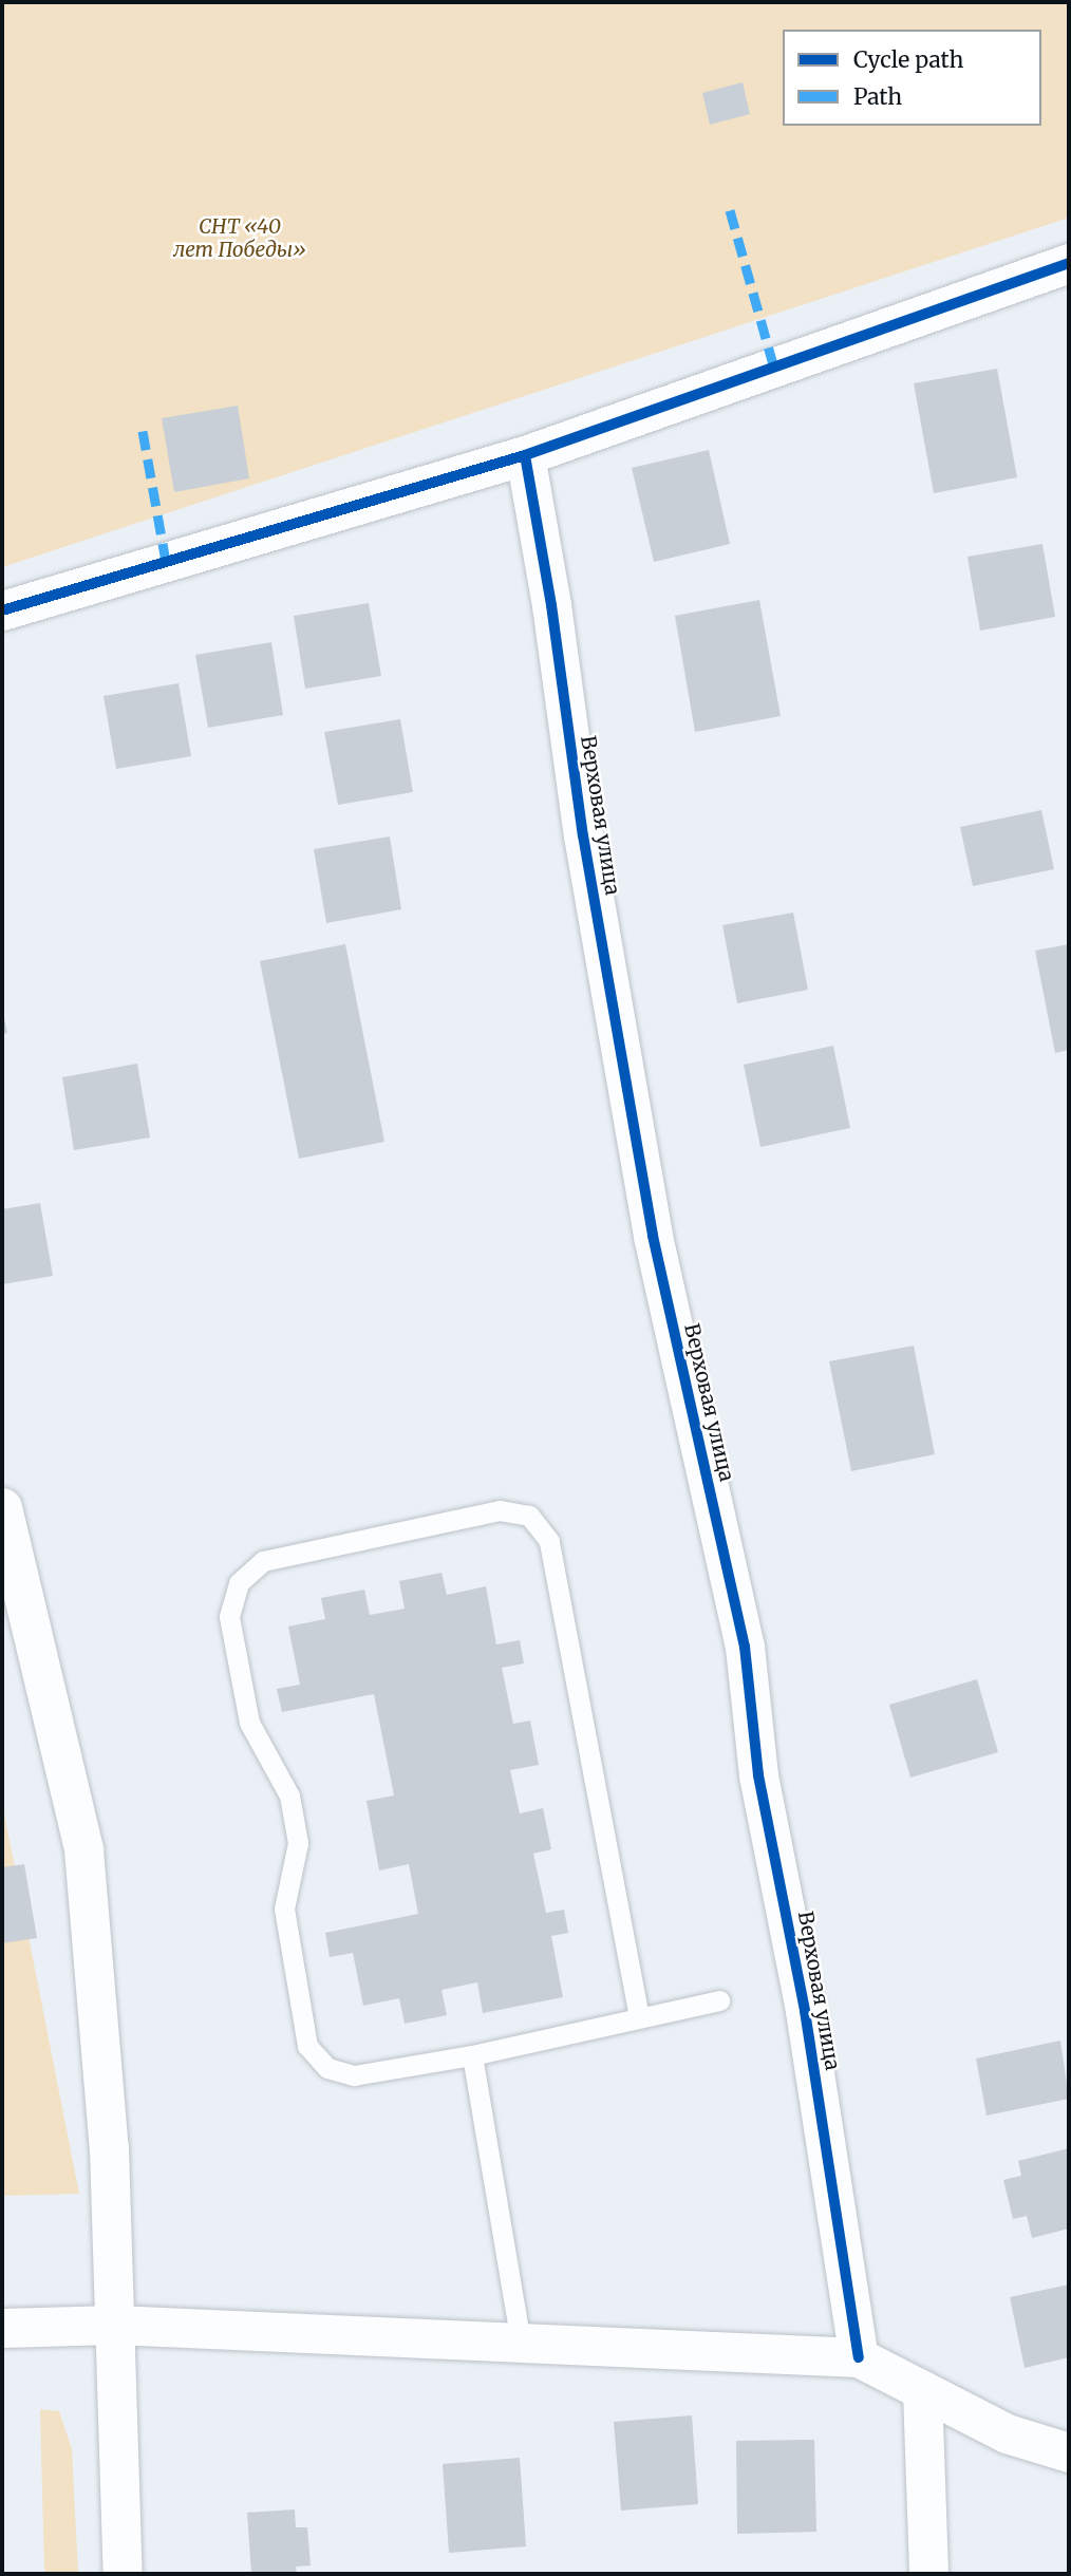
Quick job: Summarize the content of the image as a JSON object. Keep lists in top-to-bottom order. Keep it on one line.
{"streets":{"street":["Верховая улица"]},"parks":["СНТ «40 лет Победы»"],"legend":["Cycle path","Path"]}
